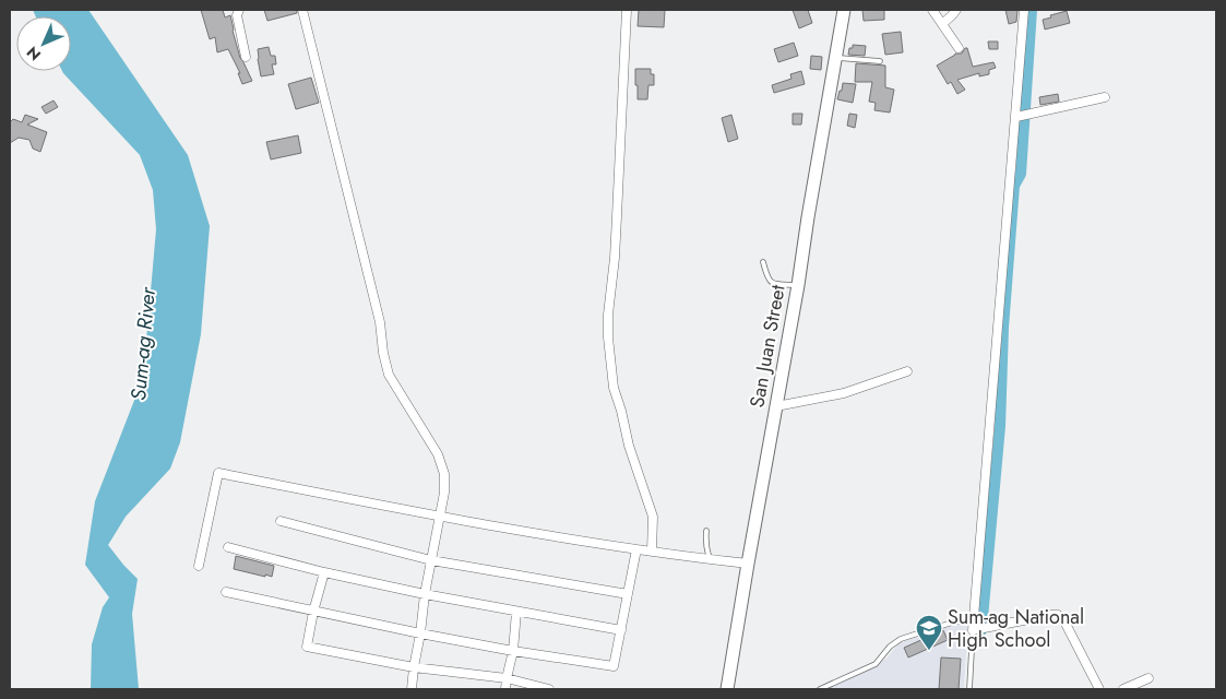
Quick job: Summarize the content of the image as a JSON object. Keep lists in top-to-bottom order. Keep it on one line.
{"streets":{"main road":["San Juan Street"]},"water":["Sum-ag River"],"places":{"school or university":["Sum-ag National High School"]},"north":"bottom left"}
